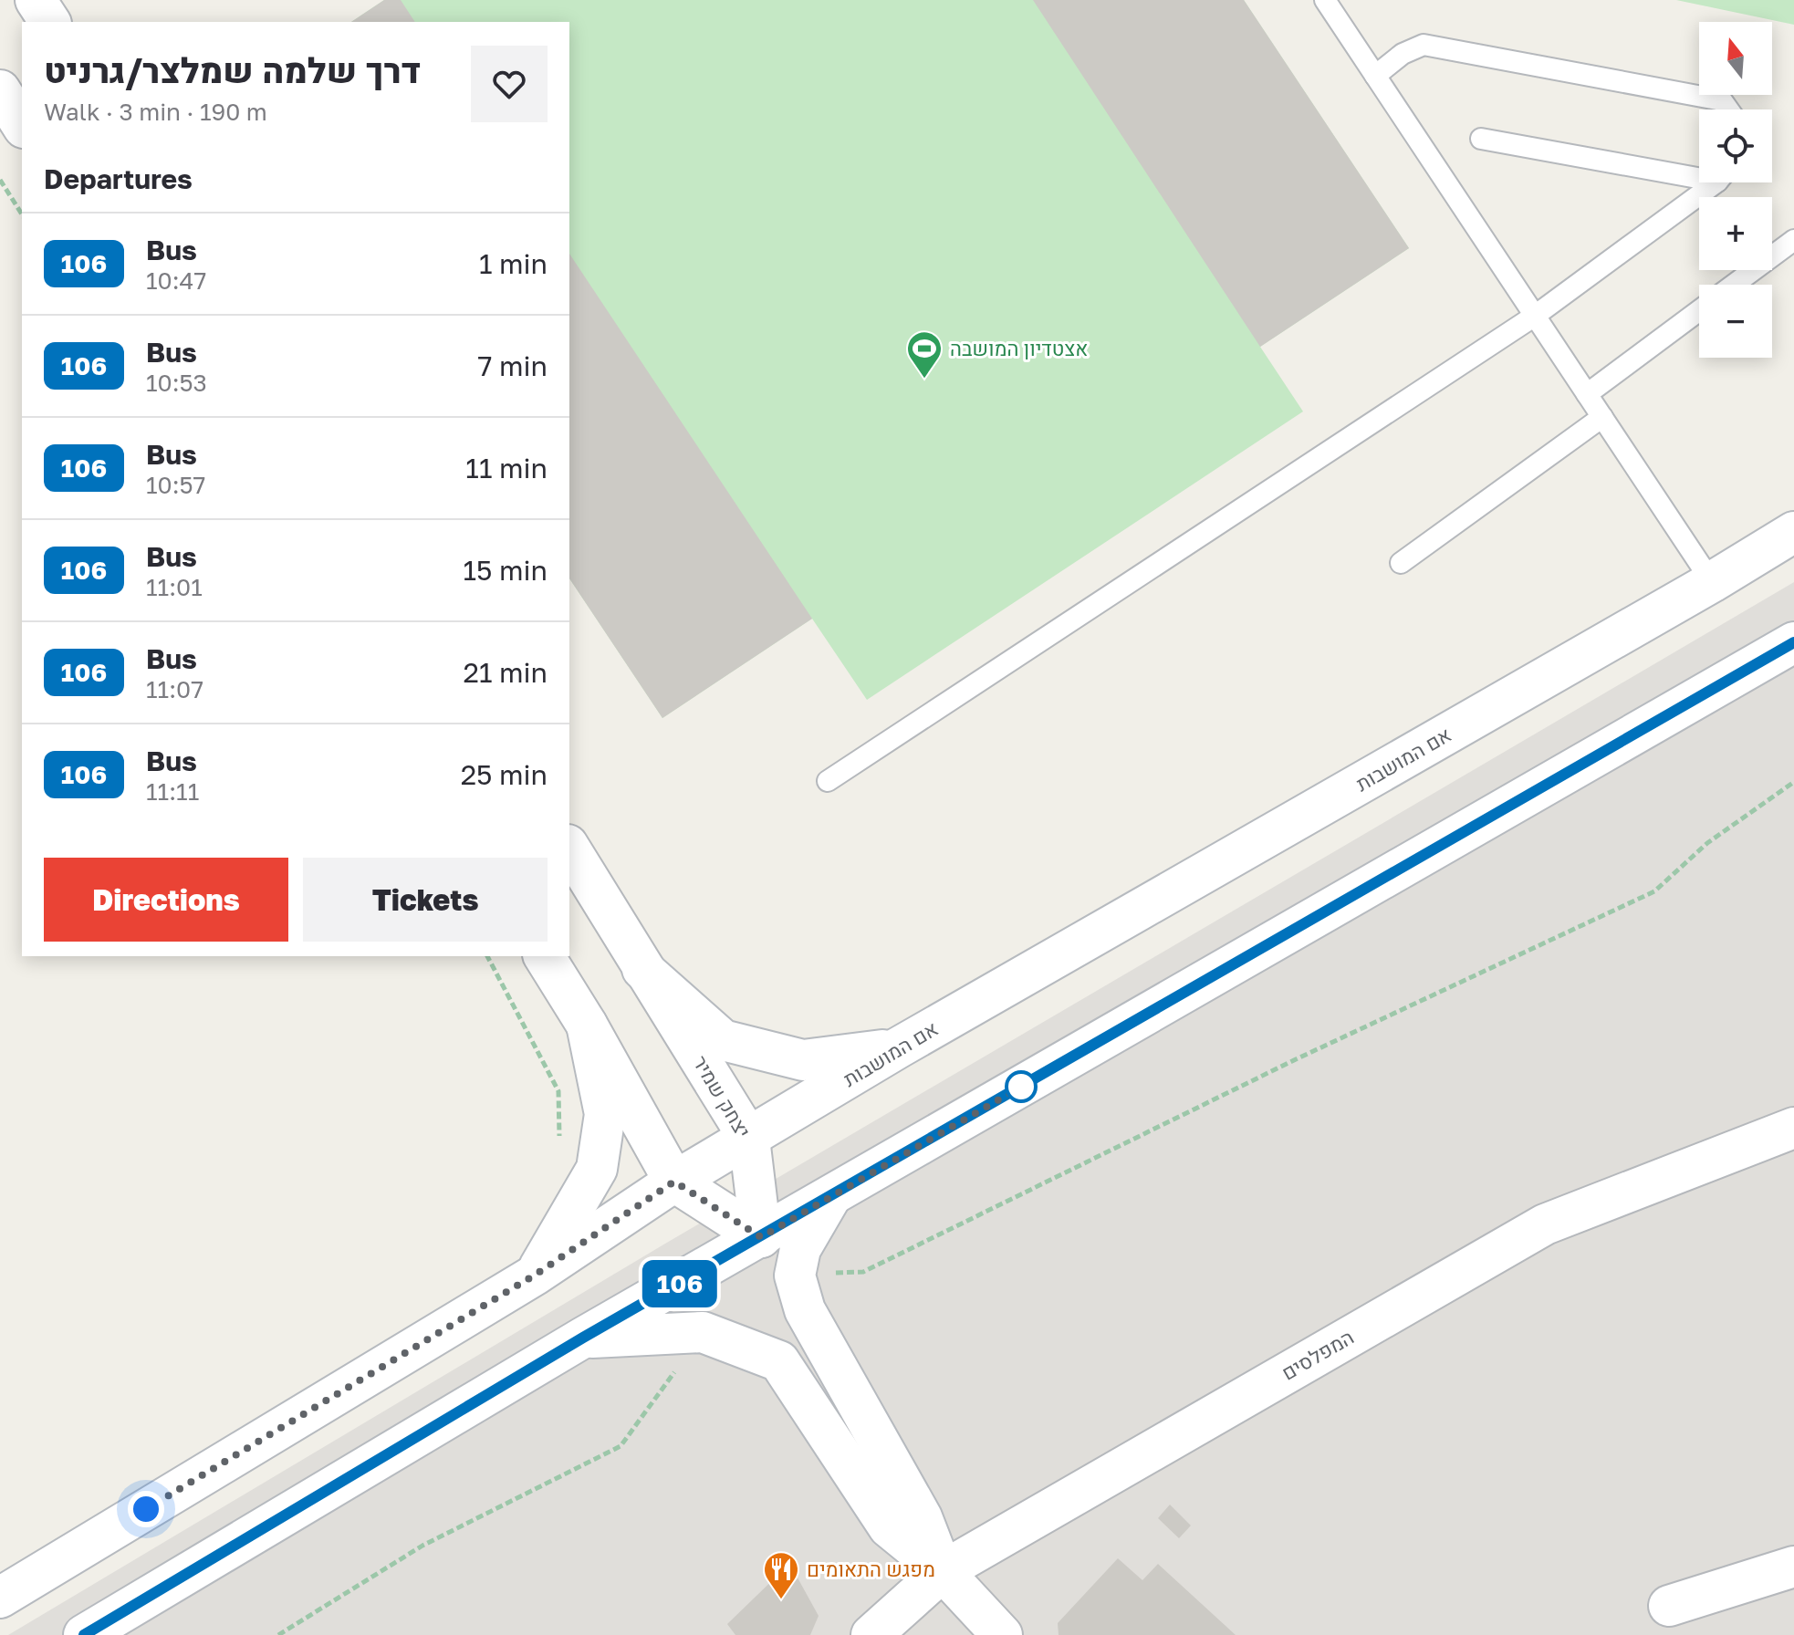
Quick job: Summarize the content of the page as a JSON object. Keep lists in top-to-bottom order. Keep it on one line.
{"streets":{"main road":["אם המושבות","יצחק שמיר","המפלסים"]},"crossings":[["אם המושבות","יצחק שמיר"]],"places":{"sports":["אצטדיון המושבה"],"restaurant":["מפגש התאומים"]},"lines":["bus line 106"],"north":"top","page":{"on_map":"106","map_buttons":["+","−"],"heading":[["דרך שלמה שמלצר/גרניט","Walk · 3 min · 190 m"],"Departures"],"list":[{"mark":"106","name":"Bus","note":"10:47","value":"1 min"},{"mark":"106","name":"Bus","note":"10:53","value":"7 min"},{"mark":"106","name":"Bus","note":"10:57","value":"11 min"},{"mark":"106","name":"Bus","note":"11:01","value":"15 min"},{"mark":"106","name":"Bus","note":"11:07","value":"21 min"},{"mark":"106","name":"Bus","note":"11:11","value":"25 min"}],"buttons":["Directions","Tickets"]}}
